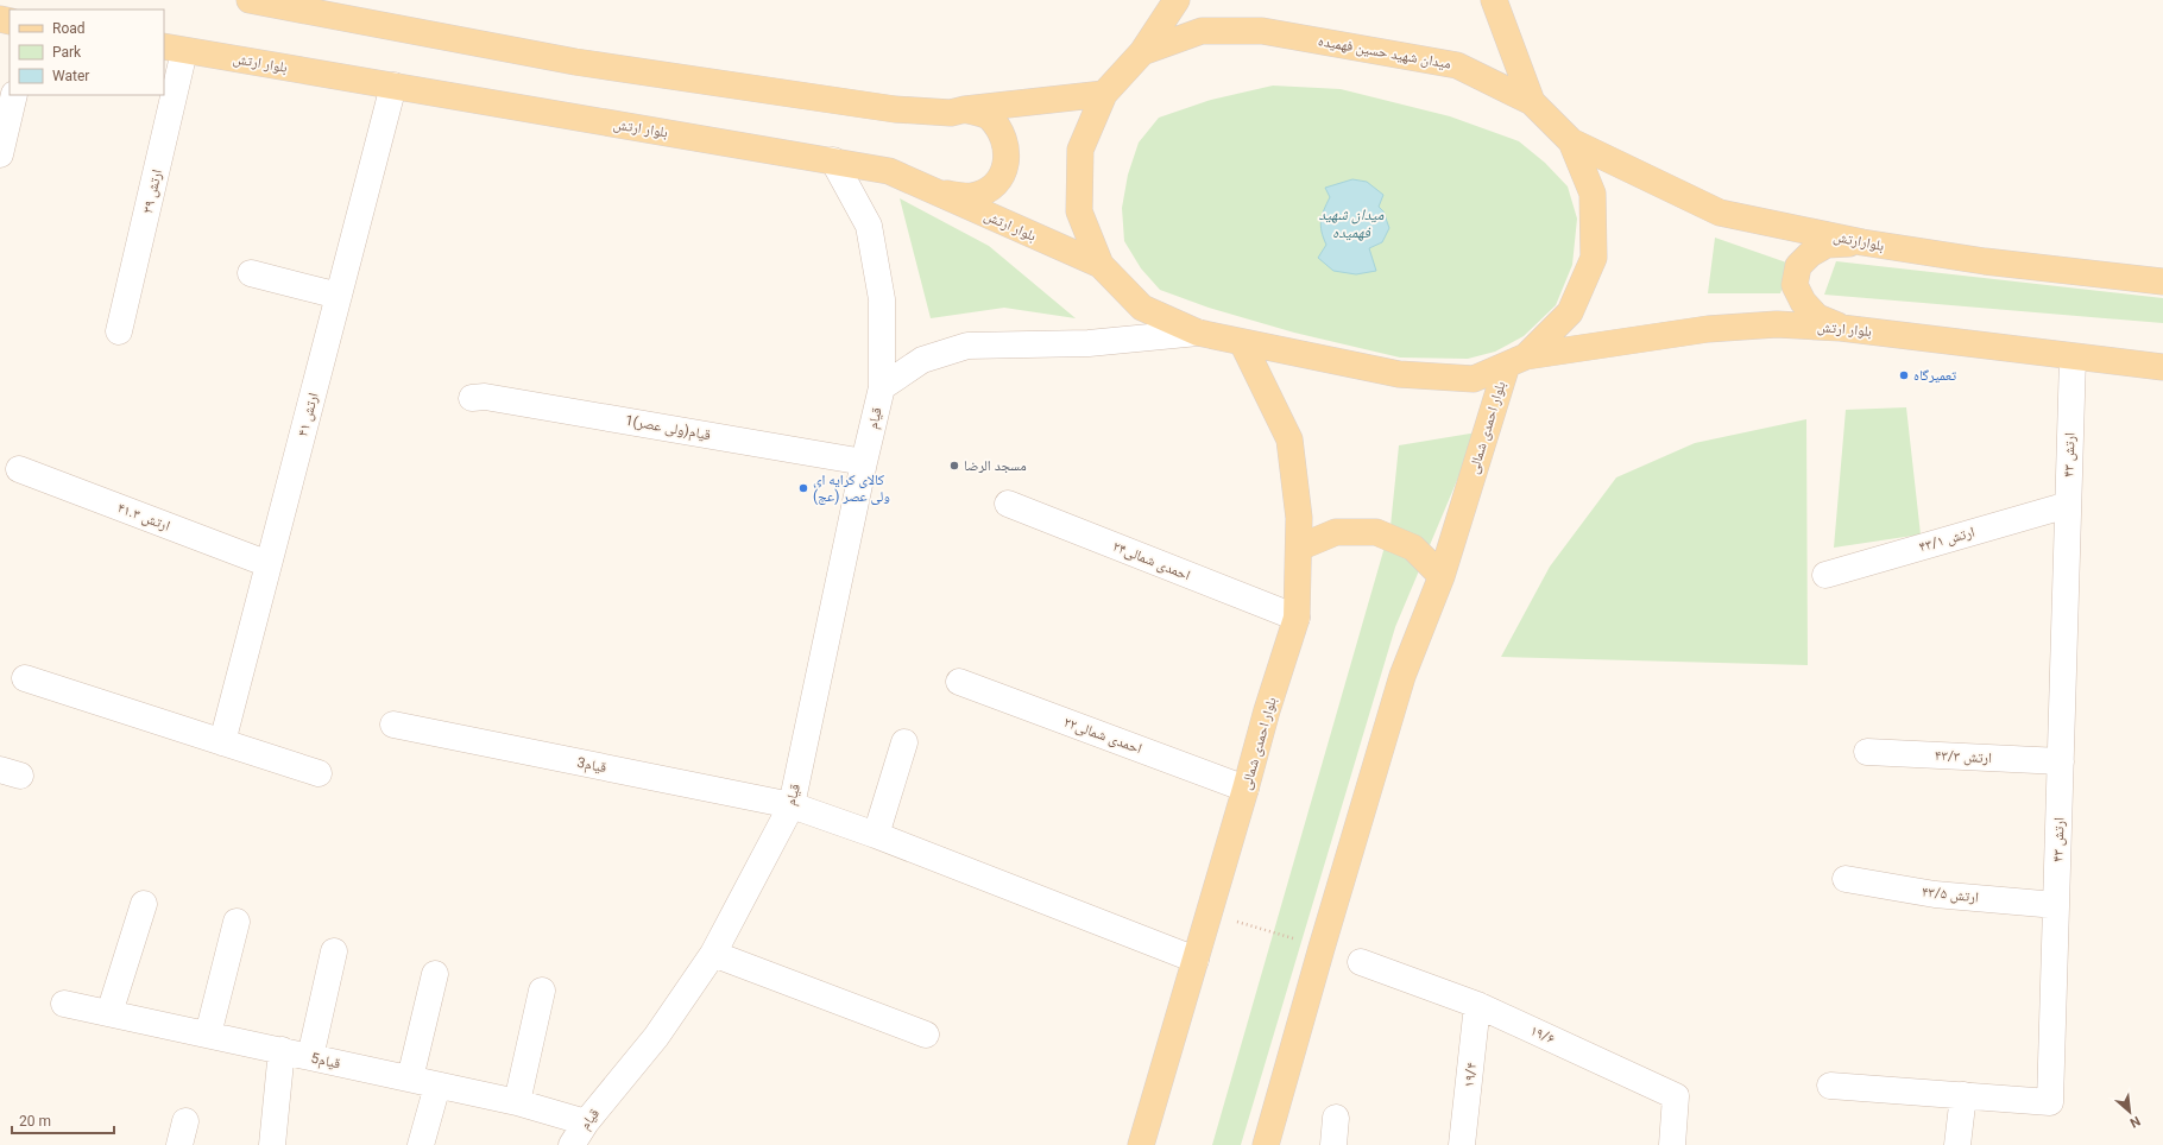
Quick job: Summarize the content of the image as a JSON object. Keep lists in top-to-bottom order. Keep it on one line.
{"streets":{"main road":["میدان شهید حسین فهمیده","بلوار ارتش","بلوارارتش","بلوار احمدی شمالی"],"street":["ارتش ۳۹","ارتش ۴۱","قیام","قیام(ولی عصر)1","ارتش ۴۳","ارتش ۴۱.۳","ارتش ۴۳/۱","احمدی شمالی۲۴","احمدی شمالی۲۲","ارتش ۴۳/۳","قیام3","ارتش ۴۳/۵","۱۹/۶","قیام5","۱۹/۴"]},"crossings":[["میدان شهید حسین فهمیده","بلوار ارتش"],["میدان شهید حسین فهمیده","بلوارارتش"],["میدان شهید حسین فهمیده","قیام"],["میدان شهید حسین فهمیده","بلوار احمدی شمالی"],["بلوار ارتش","ارتش ۳۹"],["بلوار ارتش","ارتش ۴۱"],["بلوار ارتش","قیام"],["بلوار ارتش","بلوار احمدی شمالی"],["بلوار ارتش","ارتش ۴۳"],["ارتش ۴۱","ارتش ۴۱.۳"],["قیام","قیام(ولی عصر)1"],["قیام","قیام3"],["قیام","قیام5"],["بلوار احمدی شمالی","احمدی شمالی۲۴"],["بلوار احمدی شمالی","احمدی شمالی۲۲"],["بلوار احمدی شمالی","قیام3"],["ارتش ۴۳","ارتش ۴۳/۱"],["ارتش ۴۳","ارتش ۴۳/۳"],["ارتش ۴۳","ارتش ۴۳/۵"],["۱۹/۶","۱۹/۴"]],"water":["میدان شهید فهمیده"],"places":["تعمیرگاه","مسجد الرضا","کالای کرایه ای ولی عصر (عج)"],"legend":["Road","Park","Water"],"scale_bar":"20 m","north":"bottom right"}
